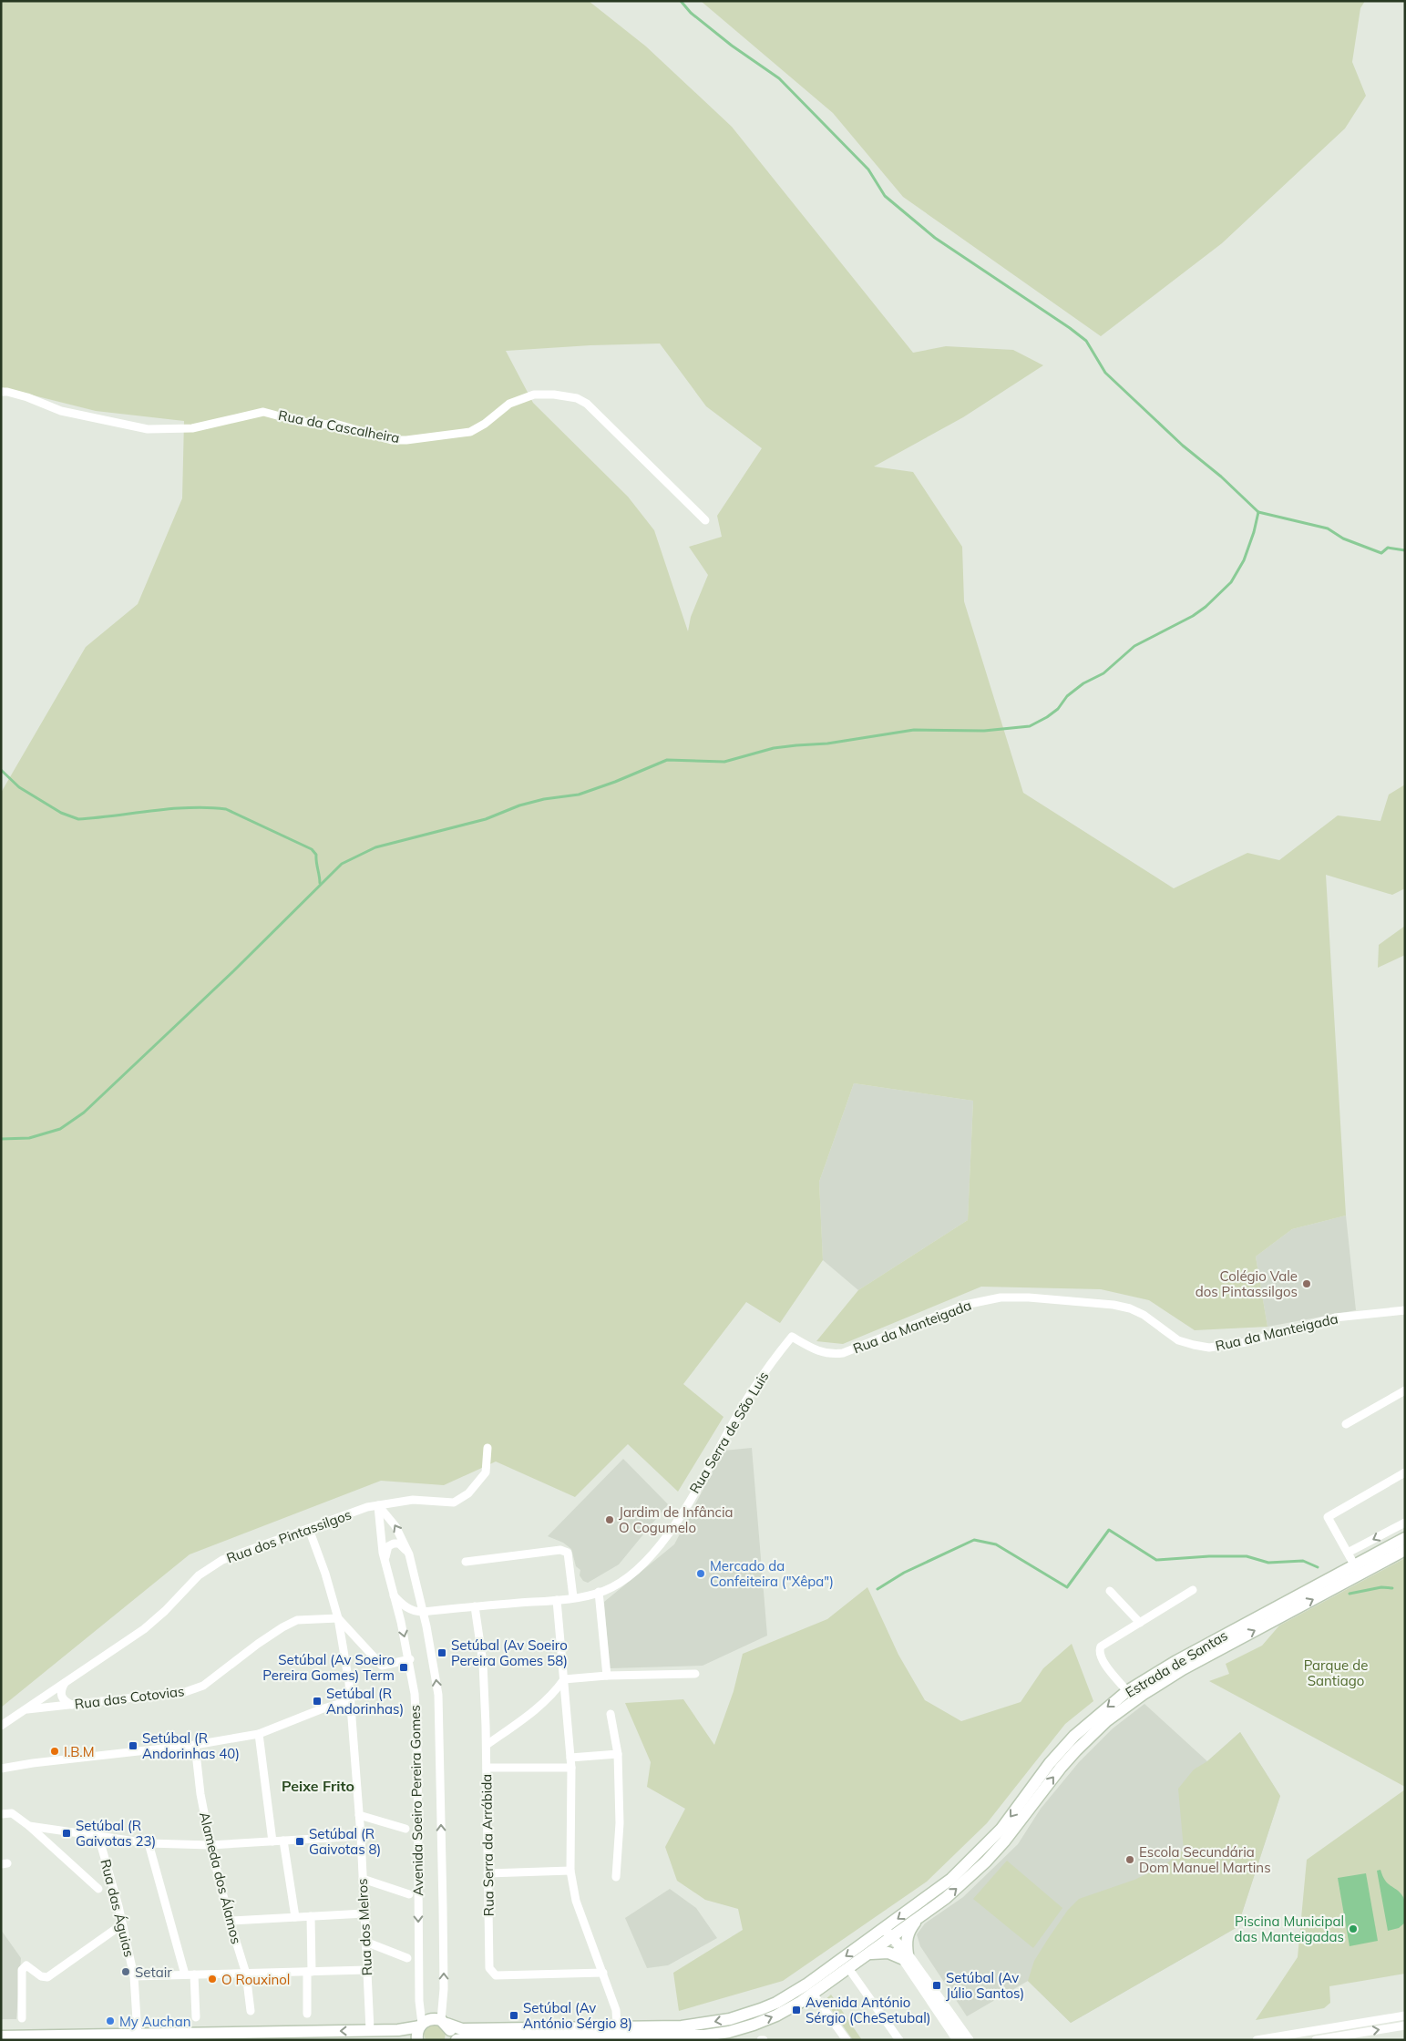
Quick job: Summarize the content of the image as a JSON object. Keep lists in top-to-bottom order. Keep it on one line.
{"streets":{"main road":["Estrada de Santas","Avenida Soeiro Pereira Gomes"],"street":["Rua da Cascalheira","Rua da Manteigada","Rua Serra de São Luis","Rua dos Pintassilgos","Rua das Cotovias","Rua Serra da Arrábida","Alameda dos Álamos","Rua das Águias","Rua dos Melros"]},"crossings":[["Rua da Manteigada","Rua Serra de São Luis"],["Rua Serra de São Luis","Avenida Soeiro Pereira Gomes"],["Rua Serra de São Luis","Rua Serra da Arrábida"],["Rua dos Pintassilgos","Rua das Cotovias"],["Rua dos Pintassilgos","Avenida Soeiro Pereira Gomes"],["Rua dos Pintassilgos","Rua dos Melros"],["Rua das Cotovias","Rua dos Melros"]],"districts":["Peixe Frito"],"parks":["Parque de Santiago"],"places":{"other":["Colégio Vale dos Pintassilgos","Jardim de Infância O Cogumelo","Mercado da Confeiteira (\"Xêpa\")","I.B.M","Escola Secundária Dom Manuel Martins","Piscina Municipal das Manteigadas","Setair","O Rouxinol","My Auchan"],"transit":["Setúbal (Av Soeiro Pereira Gomes 58)","Setúbal (Av Soeiro Pereira Gomes) Term","Setúbal (R Andorinhas)","Setúbal (R Andorinhas 40)","Setúbal (R Gaivotas 23)","Setúbal (R Gaivotas 8)","Setúbal (Av Júlio Santos)","Avenida António Sérgio (CheSetubal)","Setúbal (Av António Sérgio 8)"]}}
